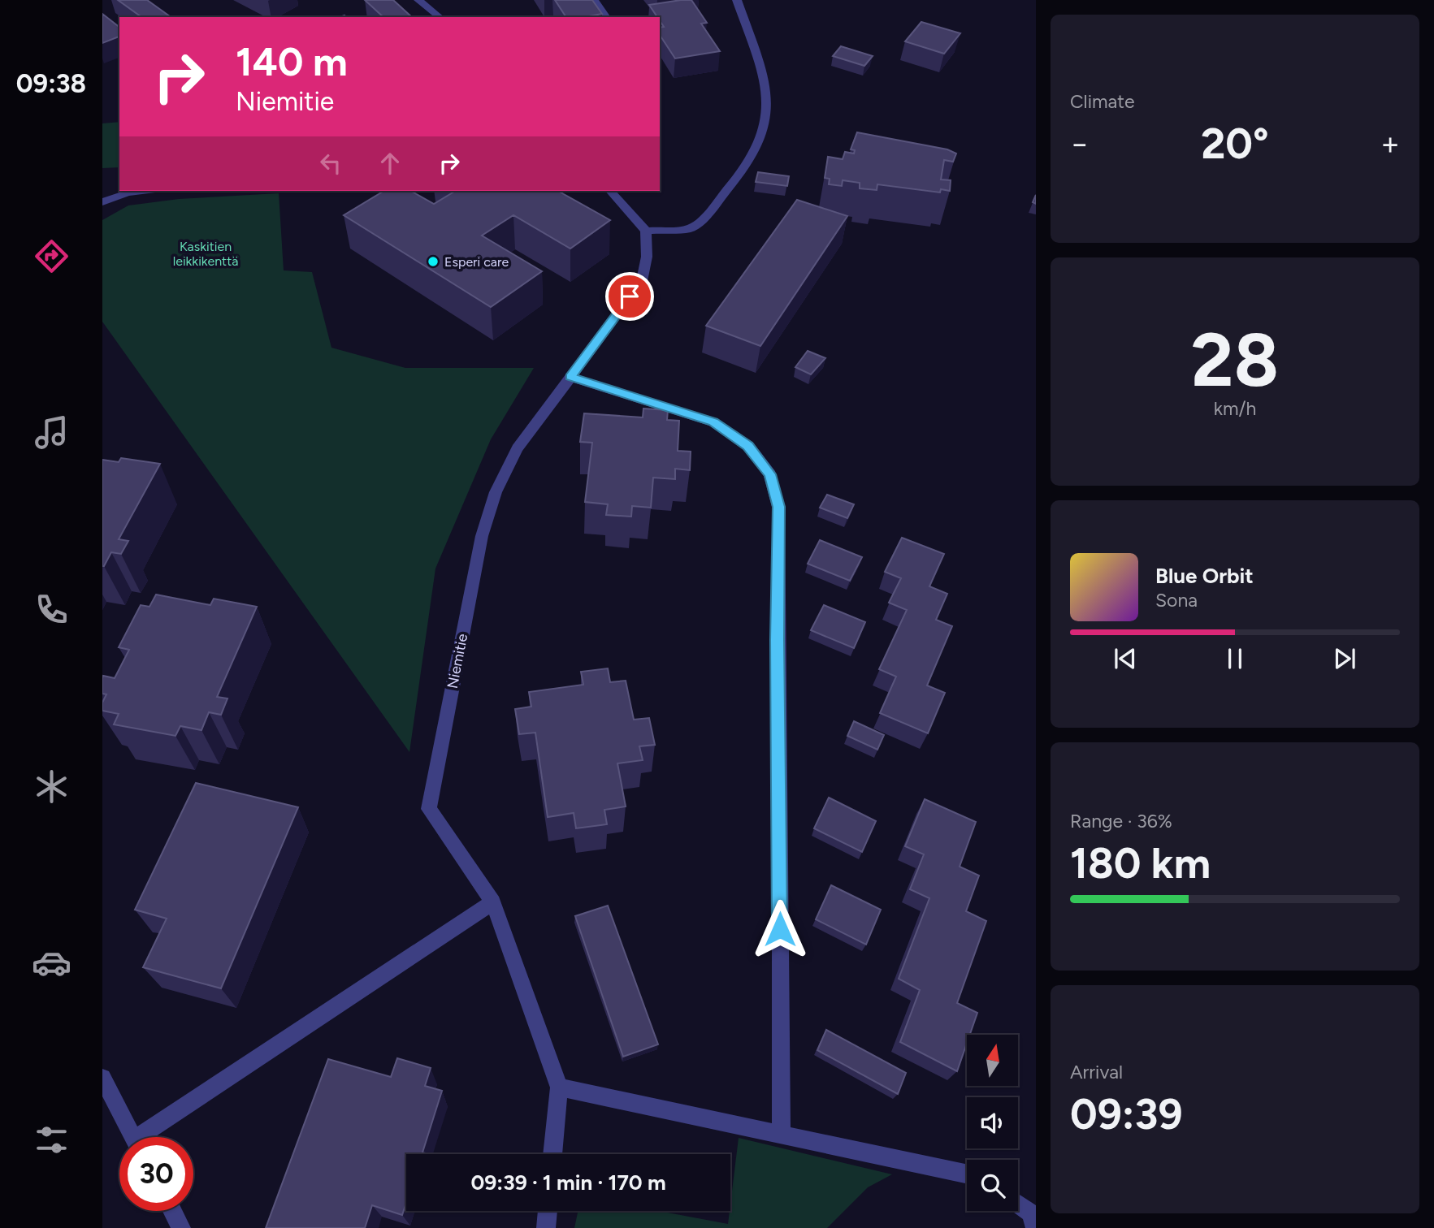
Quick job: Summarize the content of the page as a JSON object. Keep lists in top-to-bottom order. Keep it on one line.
{"streets":{"street":["Niemitie"]},"parks":["Kaskitien leikkikenttä"],"places":["Esperi care"],"north":"top","page":{"tabs":"09:38","tile":["Climate",["28","km/h"],["Range · 36%","180 km"],["Arrival","09:39"]],"turn":["140 m","Niemitie"],"heat":["−","20°","+"],"song":["Blue Orbit","Sona"],"limit":"30","trip":"09:39 · 1 min · 170 m"}}
